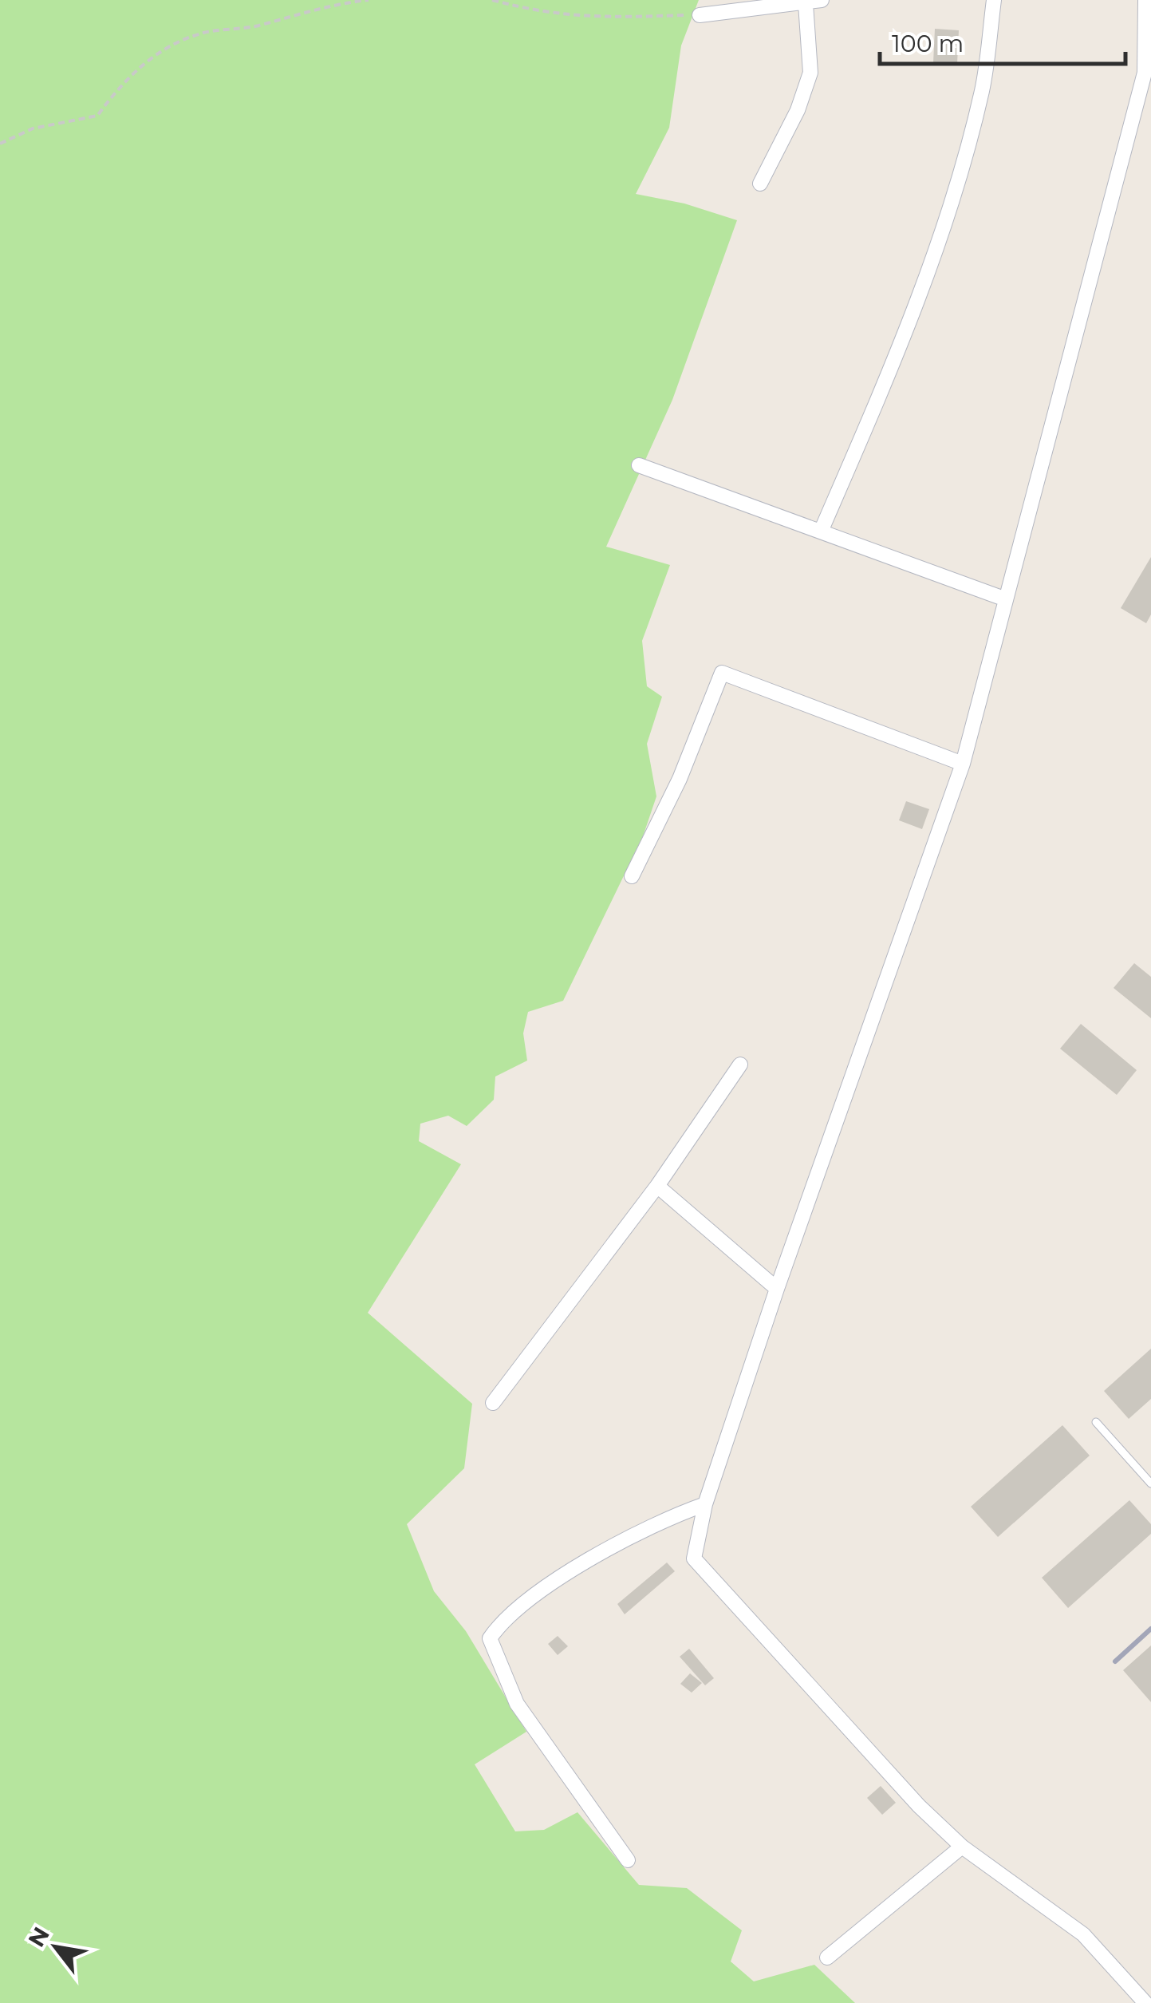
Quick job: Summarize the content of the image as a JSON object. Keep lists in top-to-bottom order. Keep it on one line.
{"scale_bar":"100 m","north":"top left"}
